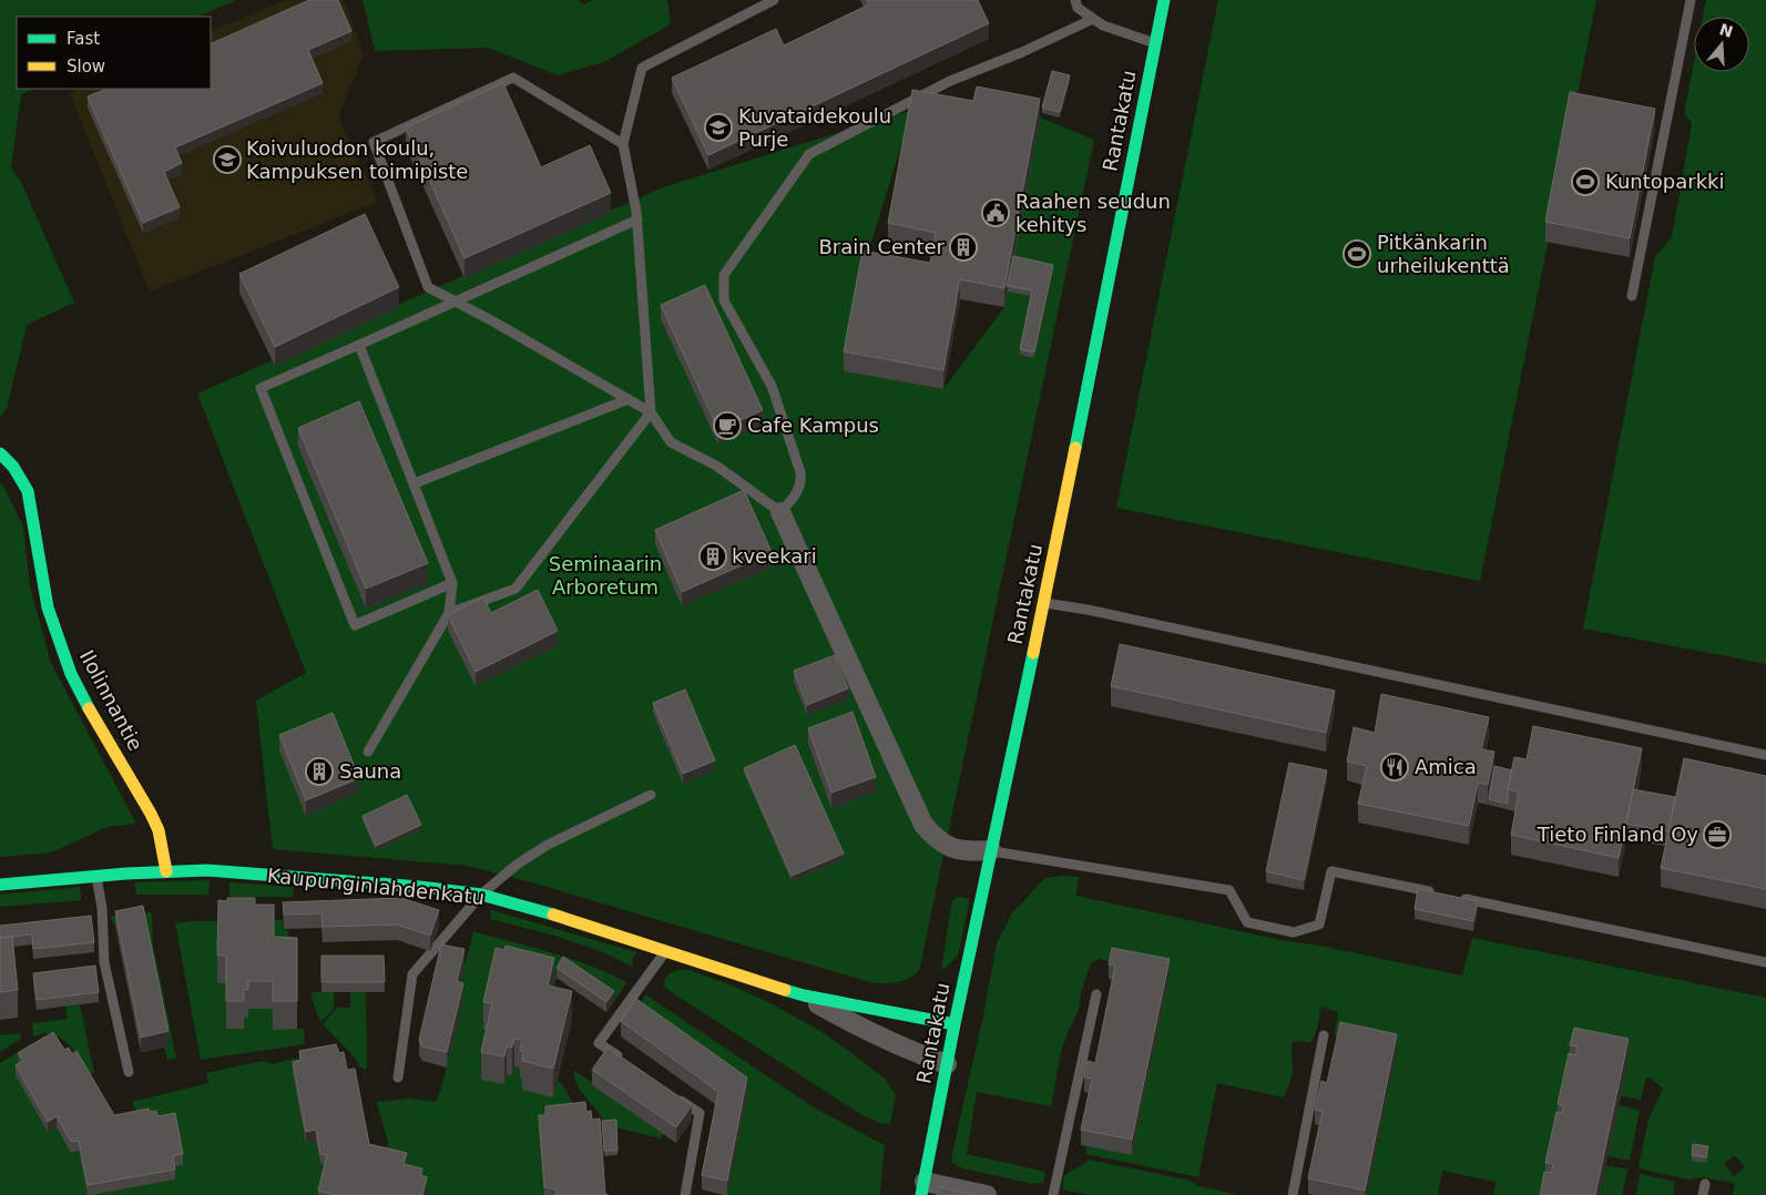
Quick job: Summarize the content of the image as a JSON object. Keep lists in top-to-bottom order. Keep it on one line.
{"streets":{"street":["Rantakatu","Ilolinnantie","Kaupunginlahdenkatu"]},"crossings":[["Rantakatu","Kaupunginlahdenkatu"],["Ilolinnantie","Kaupunginlahdenkatu"]],"parks":["Seminaarin Arboretum"],"places":{"school or university":["Kuvataidekoulu Purje","Koivuluodon koulu, Kampuksen toimipiste"],"sports":["Kuntoparkki","Pitkänkarin urheilukenttä"],"public building":["Raahen seudun kehitys"],"building":["Brain Center","kveekari","Sauna"],"cafe":["Cafe Kampus"],"restaurant":["Amica"],"office":["Tieto Finland Oy"]},"legend":["Fast","Slow"],"north":"top"}
